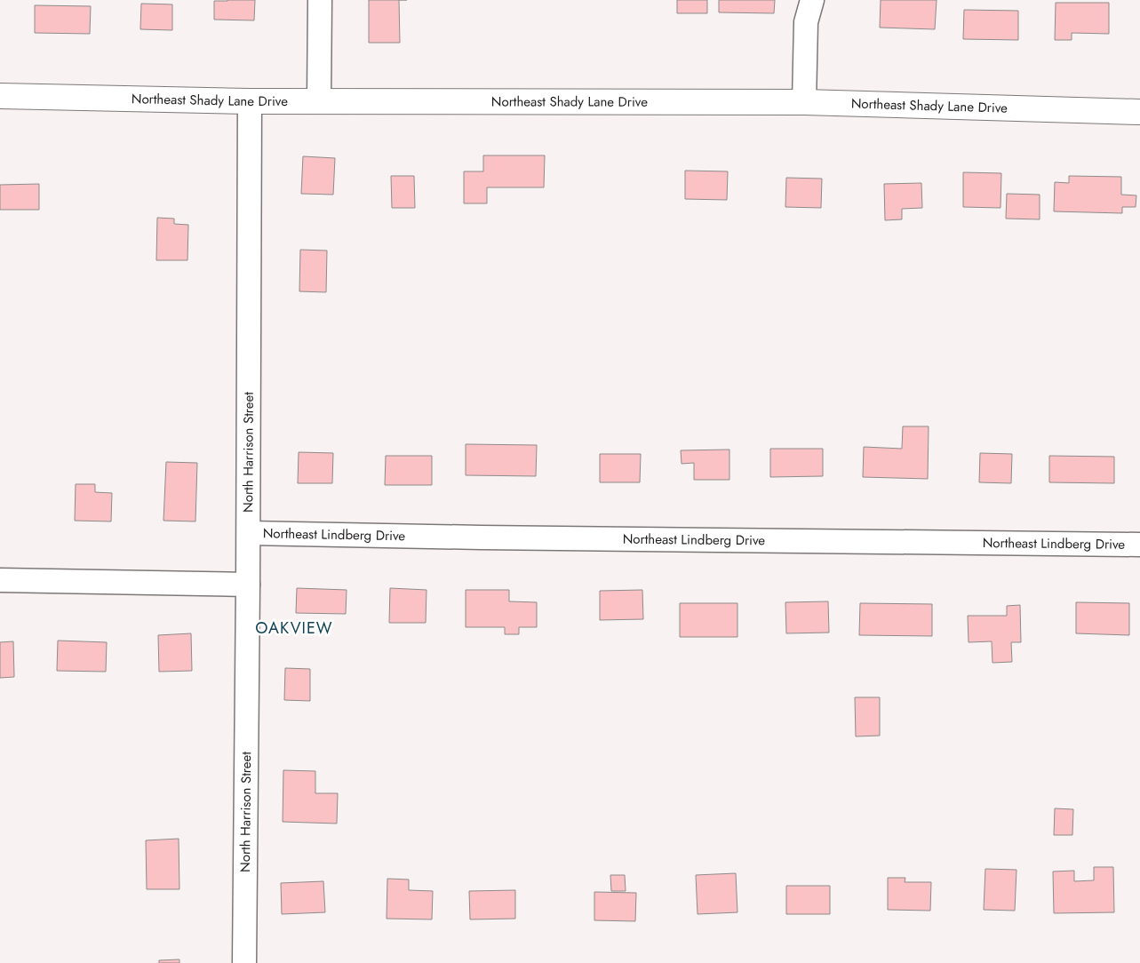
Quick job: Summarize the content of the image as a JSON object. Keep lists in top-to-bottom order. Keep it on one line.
{"streets":{"street":["Northeast Shady Lane Drive","North Harrison Street","Northeast Lindberg Drive"]},"crossings":[["Northeast Shady Lane Drive","North Harrison Street"],["North Harrison Street","Northeast Lindberg Drive"]],"districts":["OAKVIEW"]}
